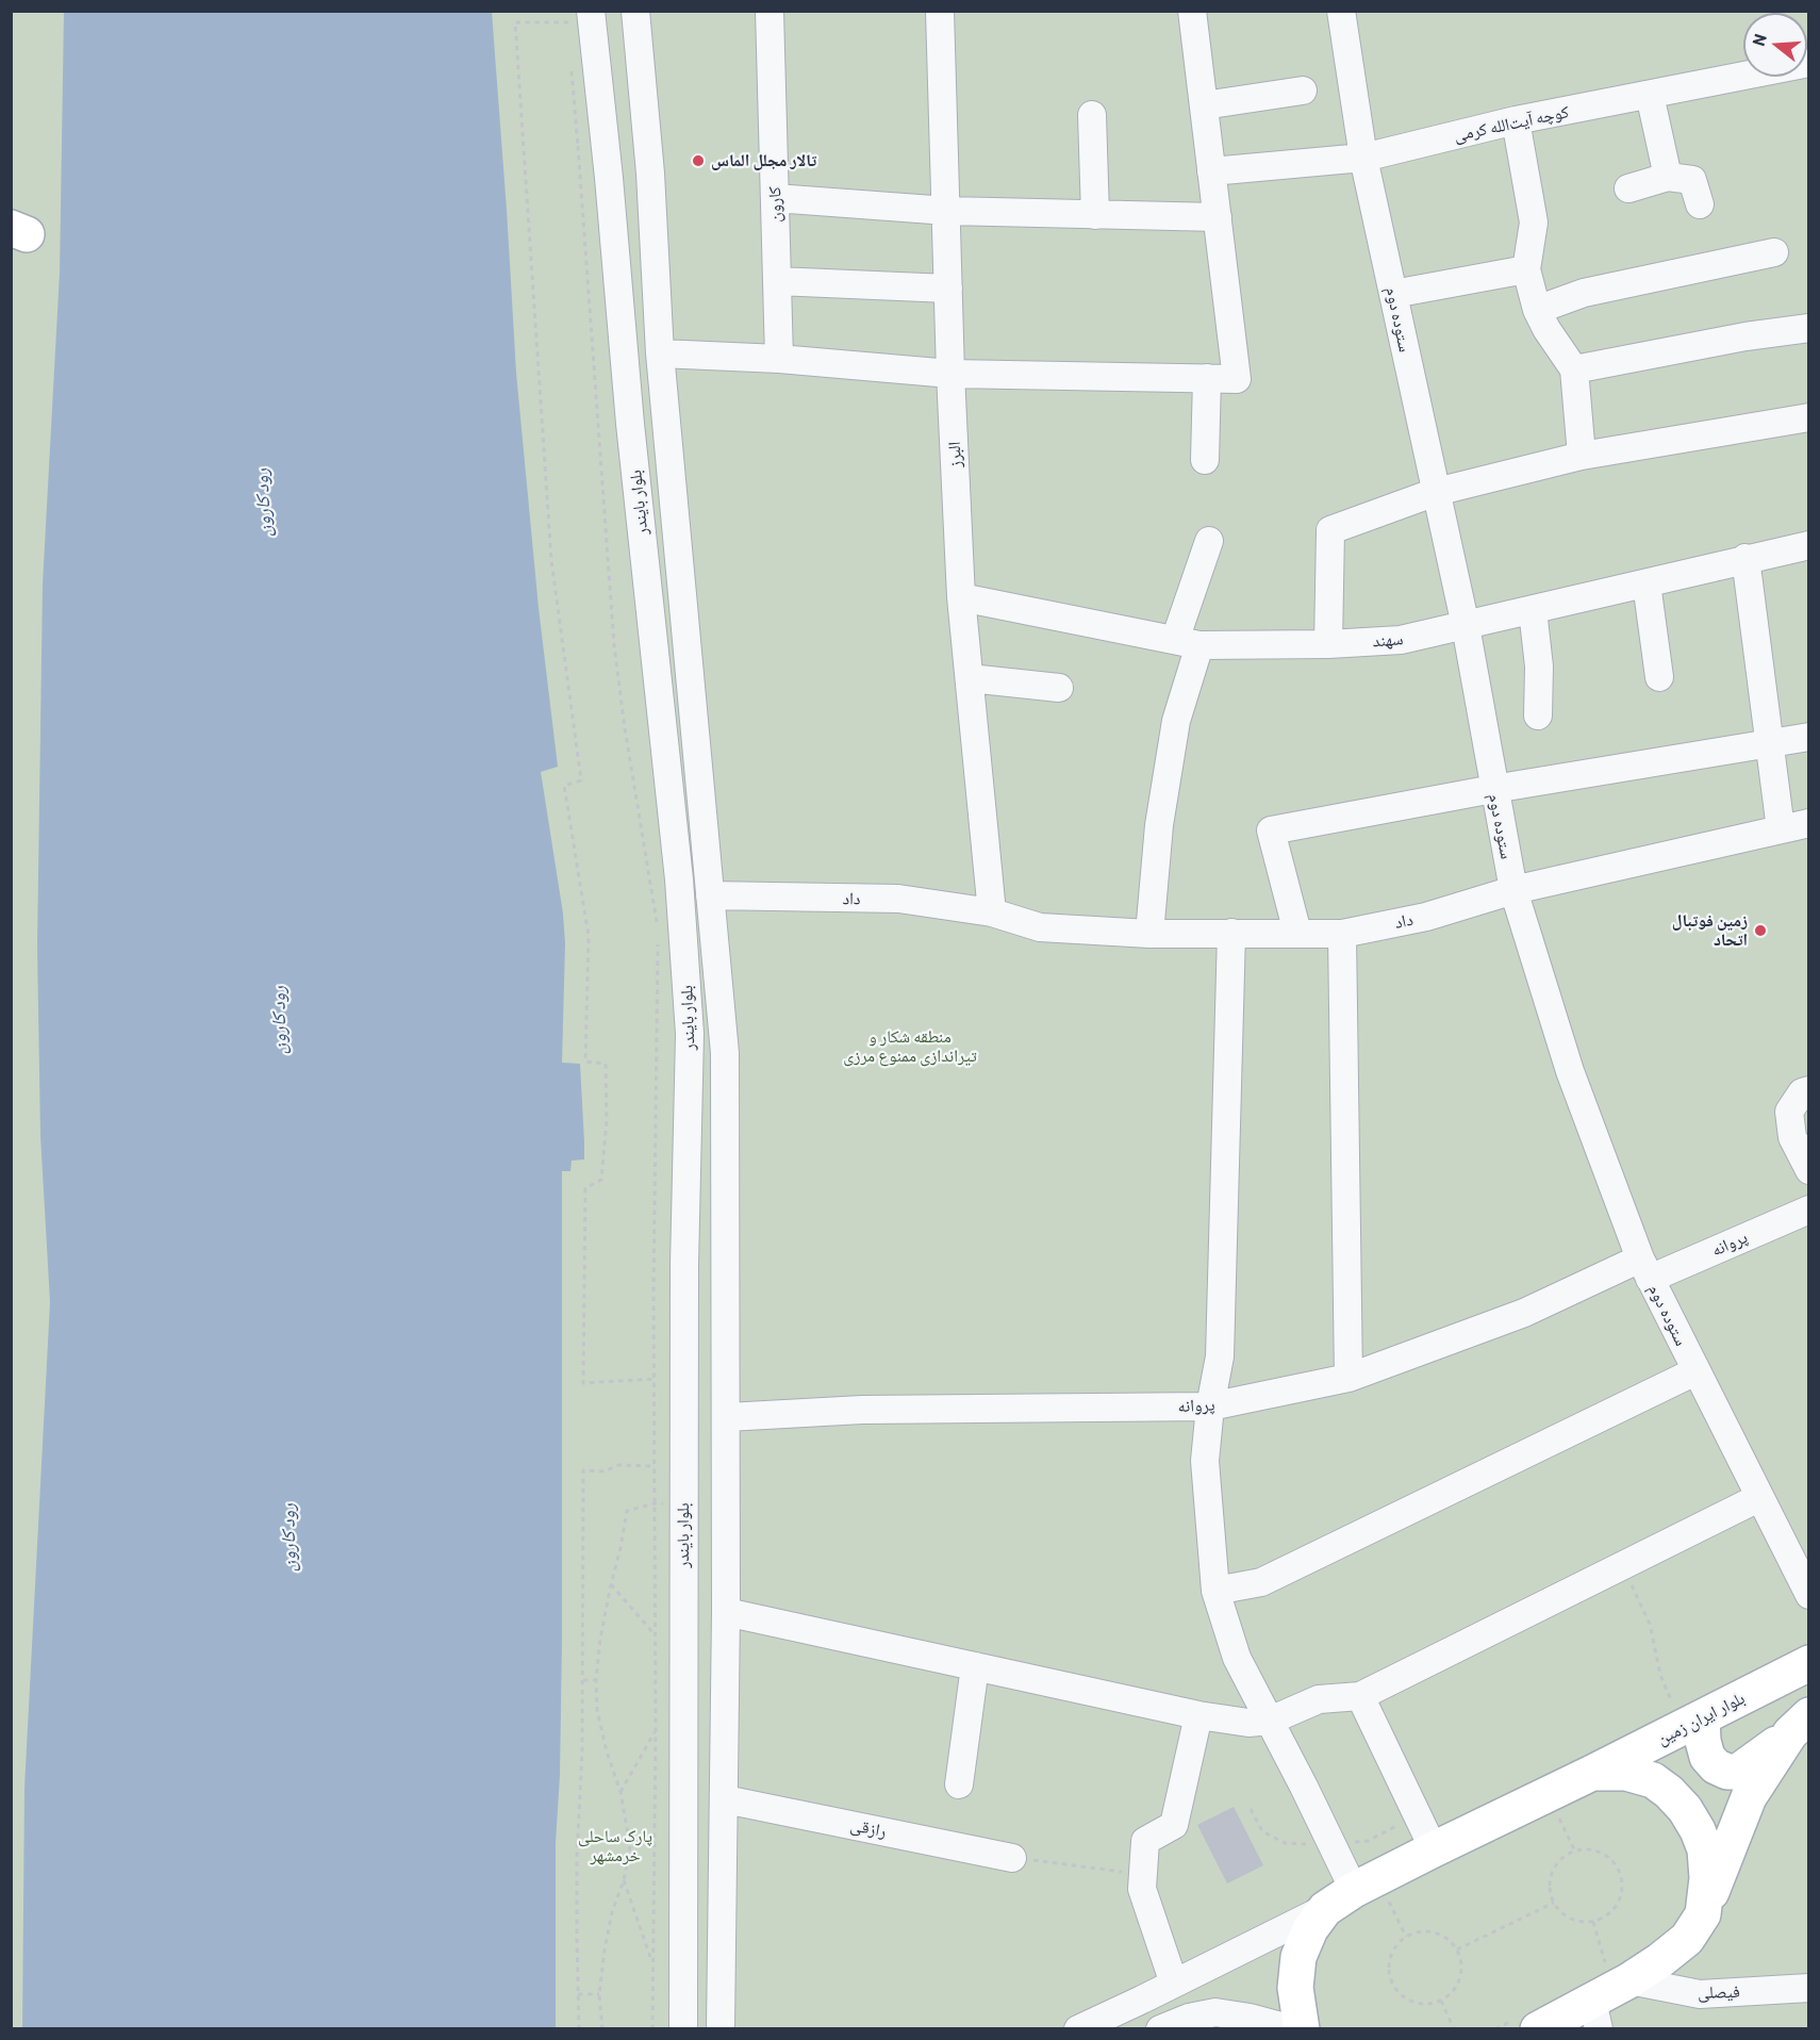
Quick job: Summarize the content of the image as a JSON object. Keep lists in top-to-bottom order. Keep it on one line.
{"streets":{"main road":["بلوار ایران زمین"],"street":["کوچه آیت‌الله کرمی","کارون","ستوده دوم","البرز","بلوار بایندر","سهند","داد","پروانه","رازقی","فیصلی"]},"crossings":[["کوچه آیت‌الله کرمی","ستوده دوم"],["ستوده دوم","سهند"],["ستوده دوم","داد"],["ستوده دوم","پروانه"],["البرز","سهند"],["البرز","داد"],["بلوار بایندر","داد"],["بلوار بایندر","پروانه"],["بلوار بایندر","رازقی"]],"water":["رود کارون"],"parks":["منطقه شکار و تیراندازی ممنوع مرزی","پارک ساحلی خرمشهر"],"places":["تالار مجلل الماس","زمین فوتبال اتحاد"],"north":"left"}
